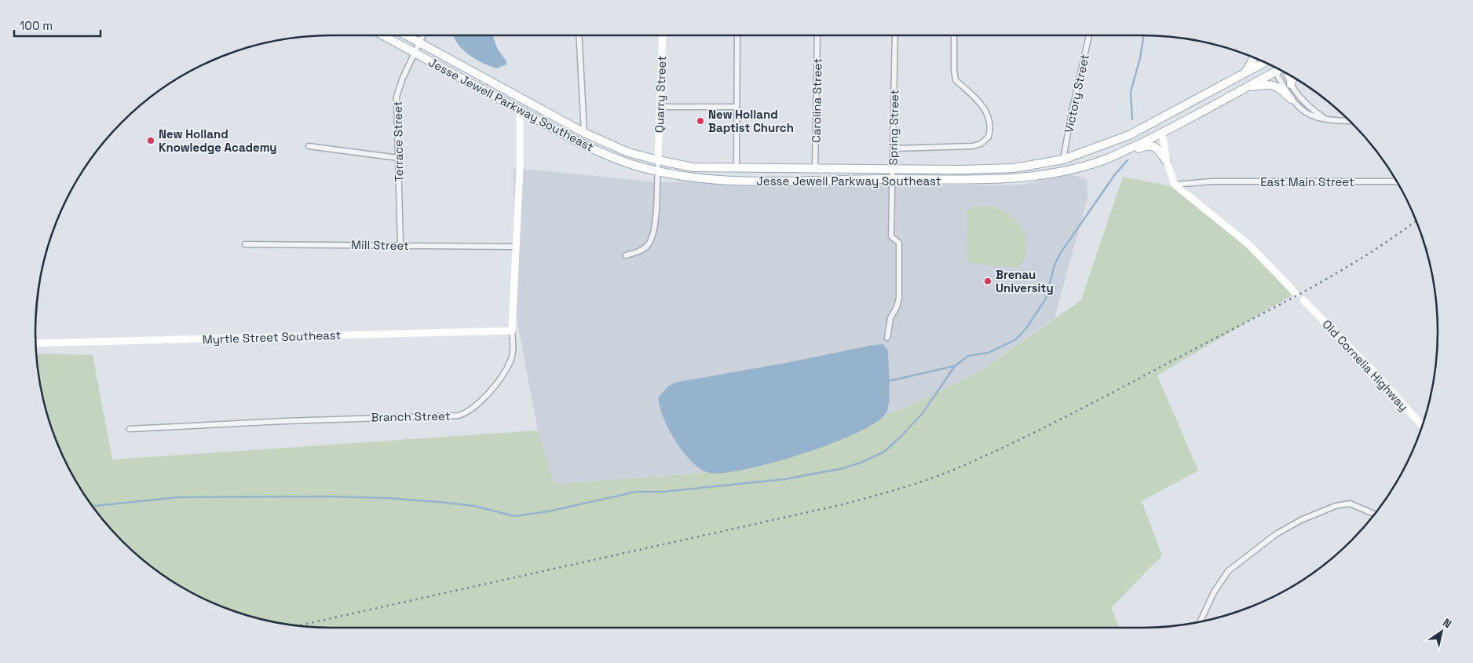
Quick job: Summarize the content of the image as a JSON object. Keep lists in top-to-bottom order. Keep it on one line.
{"streets":{"main road":["Jesse Jewell Parkway Southeast"],"street":["Victory Street","Quarry Street","Carolina Street","Spring Street","Terrace Street","East Main Street","Mill Street","Myrtle Street Southeast","Old Cornelia Highway","Branch Street"]},"crossings":[["Victory Street","Jesse Jewell Parkway Southeast"],["Quarry Street","Jesse Jewell Parkway Southeast"],["Carolina Street","Jesse Jewell Parkway Southeast"],["Jesse Jewell Parkway Southeast","Spring Street"],["Jesse Jewell Parkway Southeast","Terrace Street"],["Jesse Jewell Parkway Southeast","Branch Street"],["Terrace Street","Mill Street"],["Mill Street","Branch Street"],["Myrtle Street Southeast","Branch Street"]],"places":["New Holland Baptist Church","New Holland Knowledge Academy","Brenau University"],"scale_bar":"100 m","north":"top right"}
